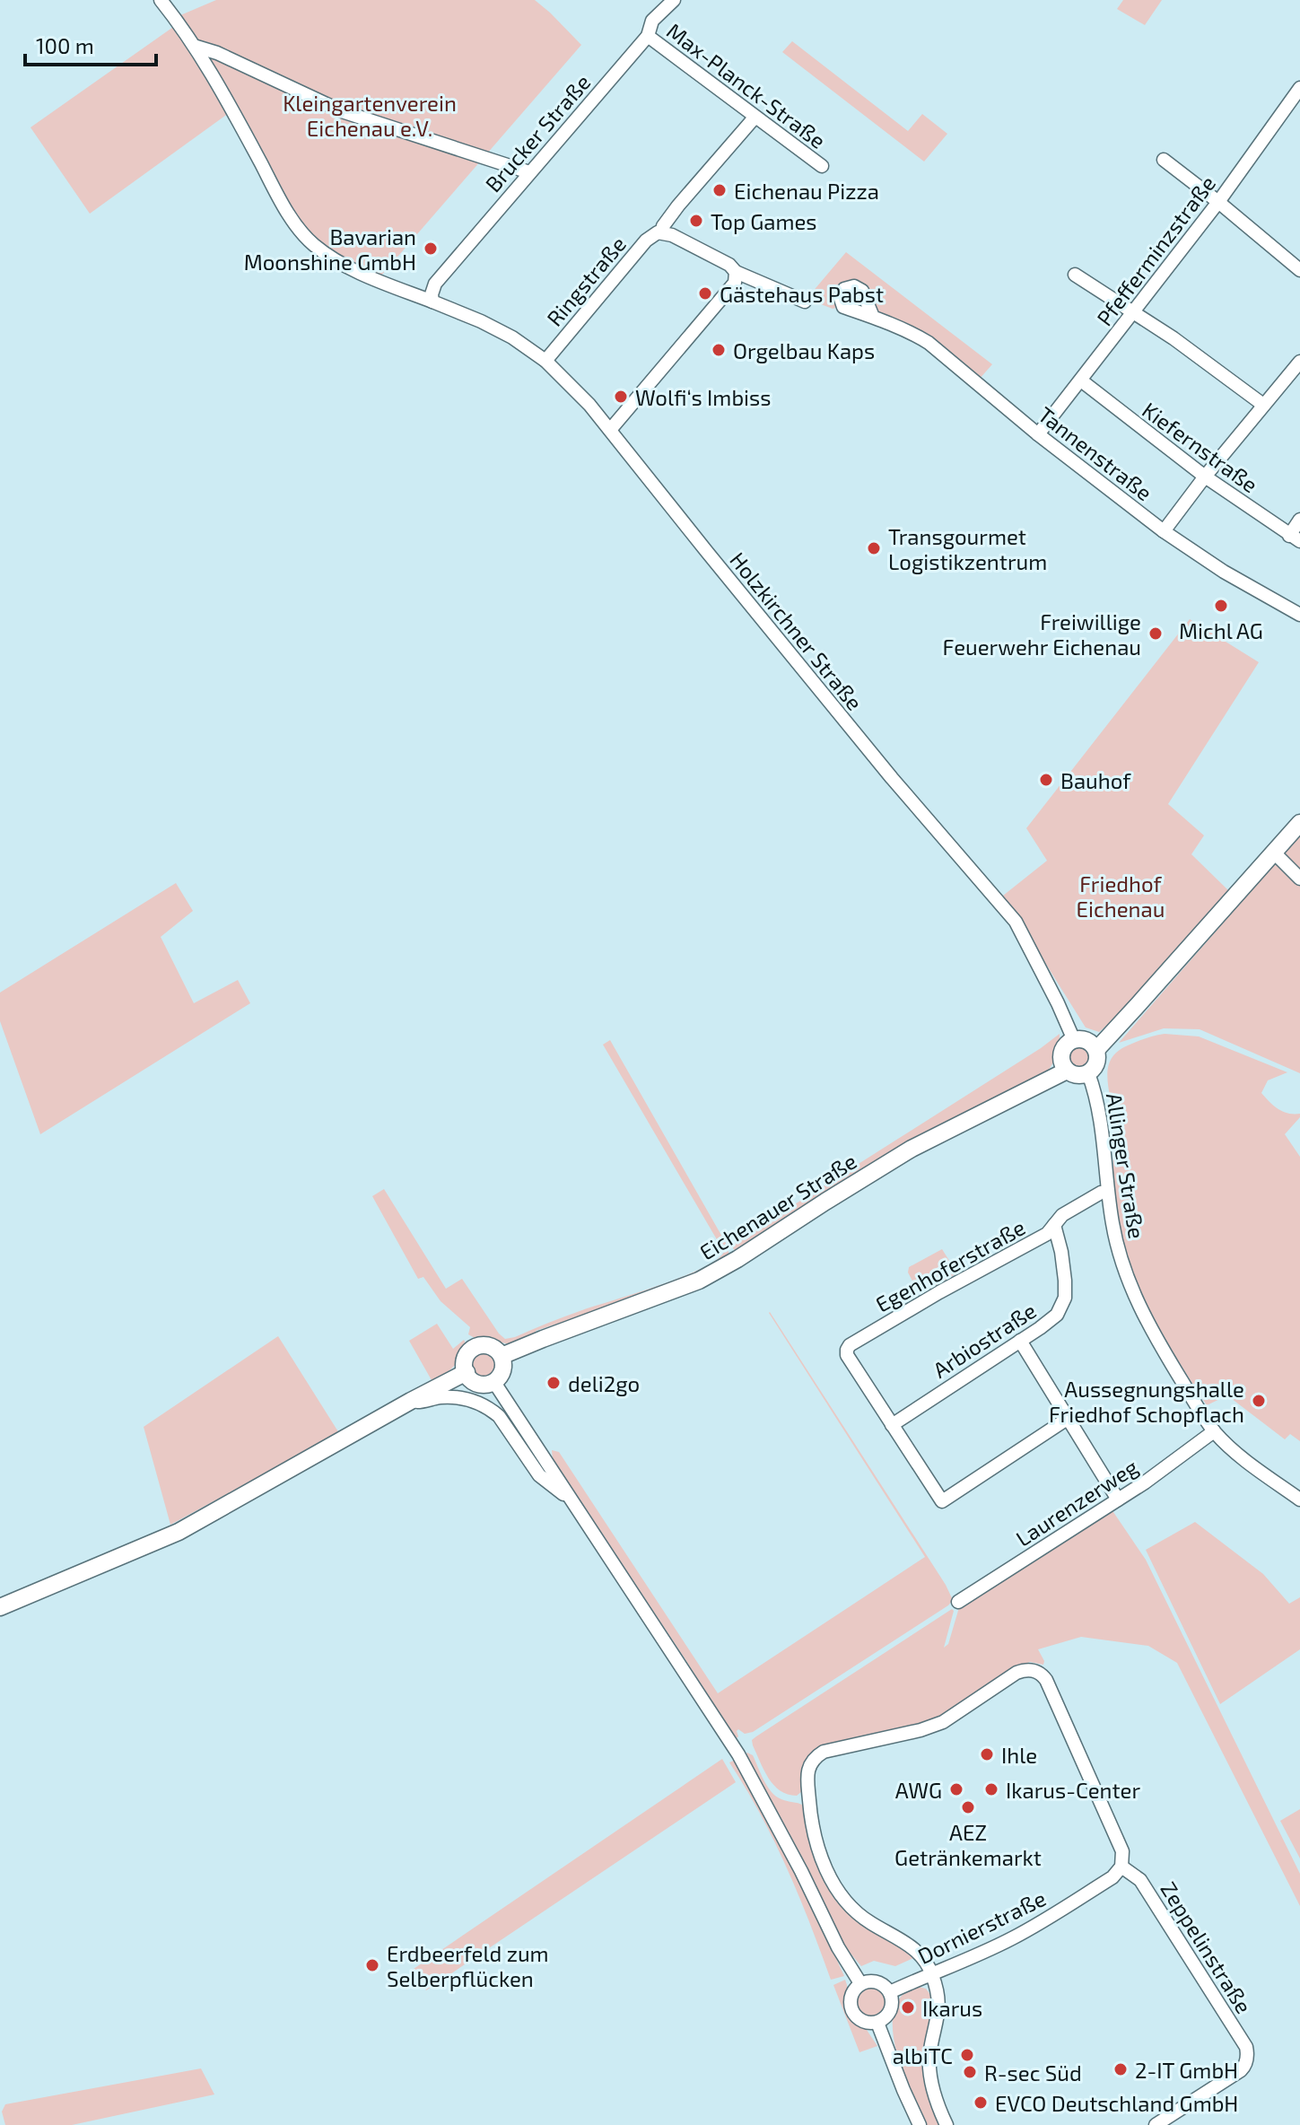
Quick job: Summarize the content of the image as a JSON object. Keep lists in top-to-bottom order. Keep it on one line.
{"streets":{"main road":["Eichenauer Straße"],"street":["Max-Planck-Straße","Brucker Straße","Pfefferminzstraße","Ringstraße","Kiefernstraße","Tannenstraße","Holzkirchner Straße","Allinger Straße","Egenhoferstraße","Arbiostraße","Laurenzerweg","Dornierstraße","Zeppelinstraße"]},"crossings":[["Max-Planck-Straße","Brucker Straße"],["Max-Planck-Straße","Ringstraße"],["Brucker Straße","Holzkirchner Straße"],["Pfefferminzstraße","Kiefernstraße"],["Pfefferminzstraße","Tannenstraße"],["Ringstraße","Holzkirchner Straße"],["Holzkirchner Straße","Allinger Straße"],["Holzkirchner Straße","Eichenauer Straße"],["Allinger Straße","Eichenauer Straße"],["Allinger Straße","Egenhoferstraße"],["Allinger Straße","Laurenzerweg"],["Egenhoferstraße","Arbiostraße"],["Dornierstraße","Zeppelinstraße"]],"parks":["Kleingartenverein Eichenau e.V.","Friedhof Eichenau"],"places":["Eichenau Pizza","Top Games","Bavarian Moonshine GmbH","Gästehaus Pabst","Orgelbau Kaps","Wolfi‘s Imbiss","Transgourmet Logistikzentrum","Michl AG","Freiwillige Feuerwehr Eichenau","Bauhof","deli2go","Aussegnungshalle Friedhof Schopflach","Ihle","AWG","Ikarus-Center","AEZ Getränkemarkt","Erdbeerfeld zum Selberpflücken","Ikarus","albiTC","2-IT GmbH","R-sec Süd","EVCO Deutschland GmbH"],"scale_bar":"100 m"}
